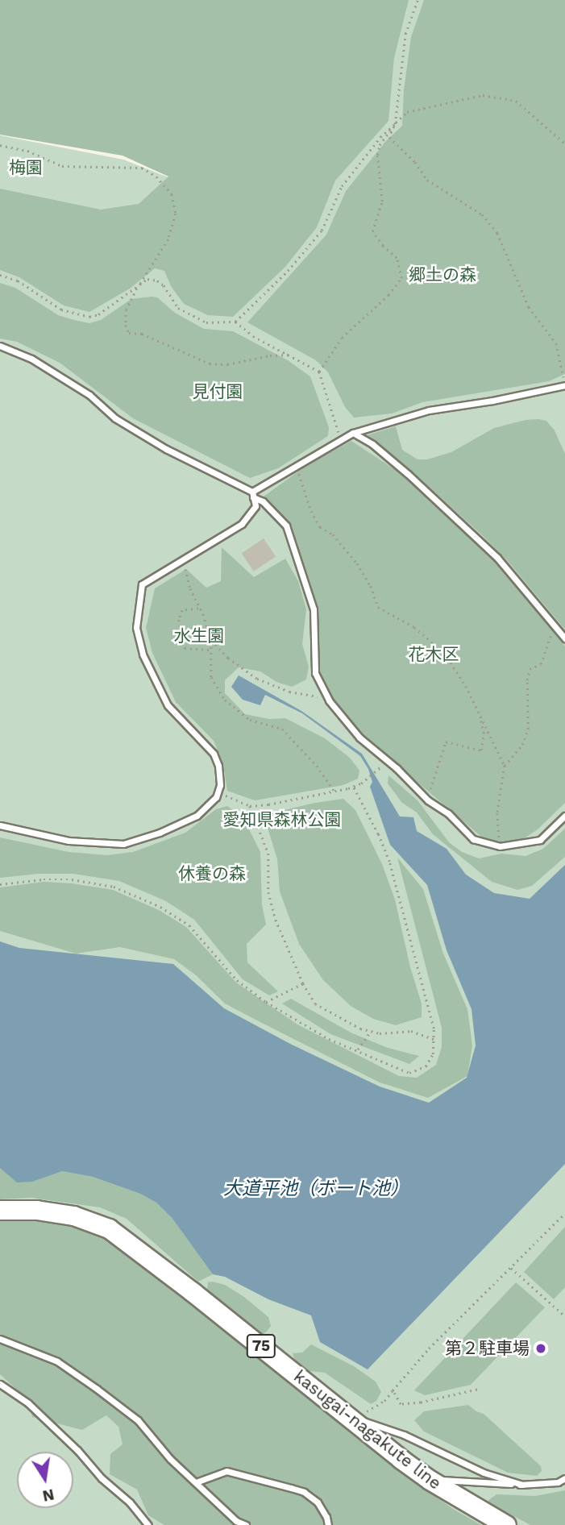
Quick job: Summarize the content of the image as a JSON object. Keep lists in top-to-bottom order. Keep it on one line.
{"streets":{"main road":["75","kasugai-nagakute line"]},"water":["大道平池（ボート池）"],"parks":["梅園","郷土の森","見付園","水生園","花木区","愛知県森林公園","休養の森"],"places":["第２駐車場"],"north":"bottom"}
